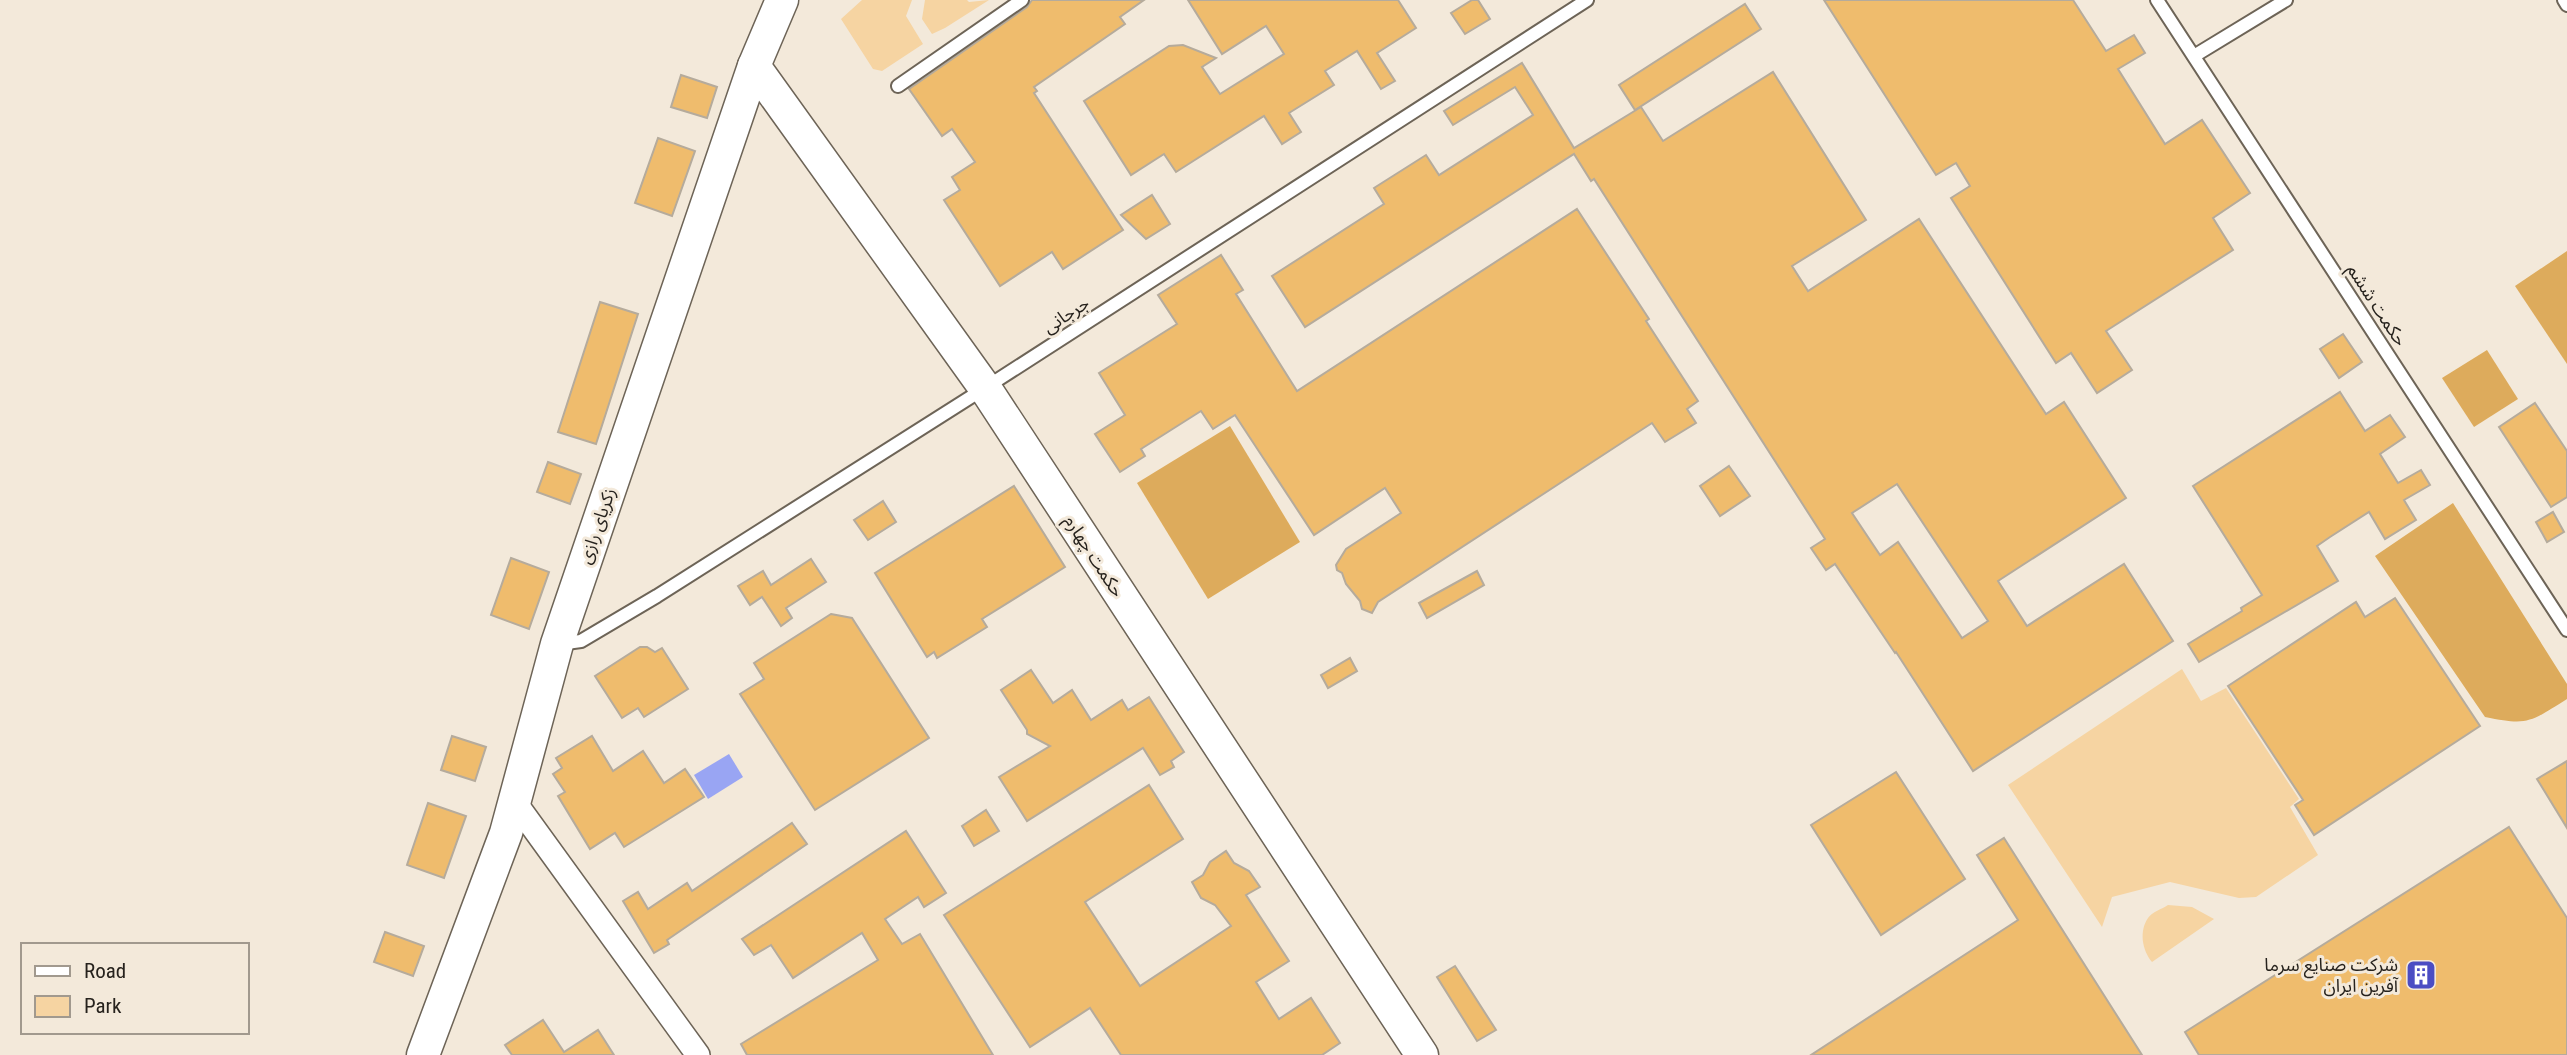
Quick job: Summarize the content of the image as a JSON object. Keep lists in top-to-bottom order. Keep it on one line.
{"streets":{"street":["زکریای رازی","حکمت چهارم"],"lane":["حکمت ششم","جرجانی"]},"crossings":[["جرجانی","زکریای رازی"],["جرجانی","حکمت چهارم"],["زکریای رازی","حکمت چهارم"]],"places":{"building":["شرکت صنایع سرما آفرین ایران"]},"legend":["Road","Park"]}
